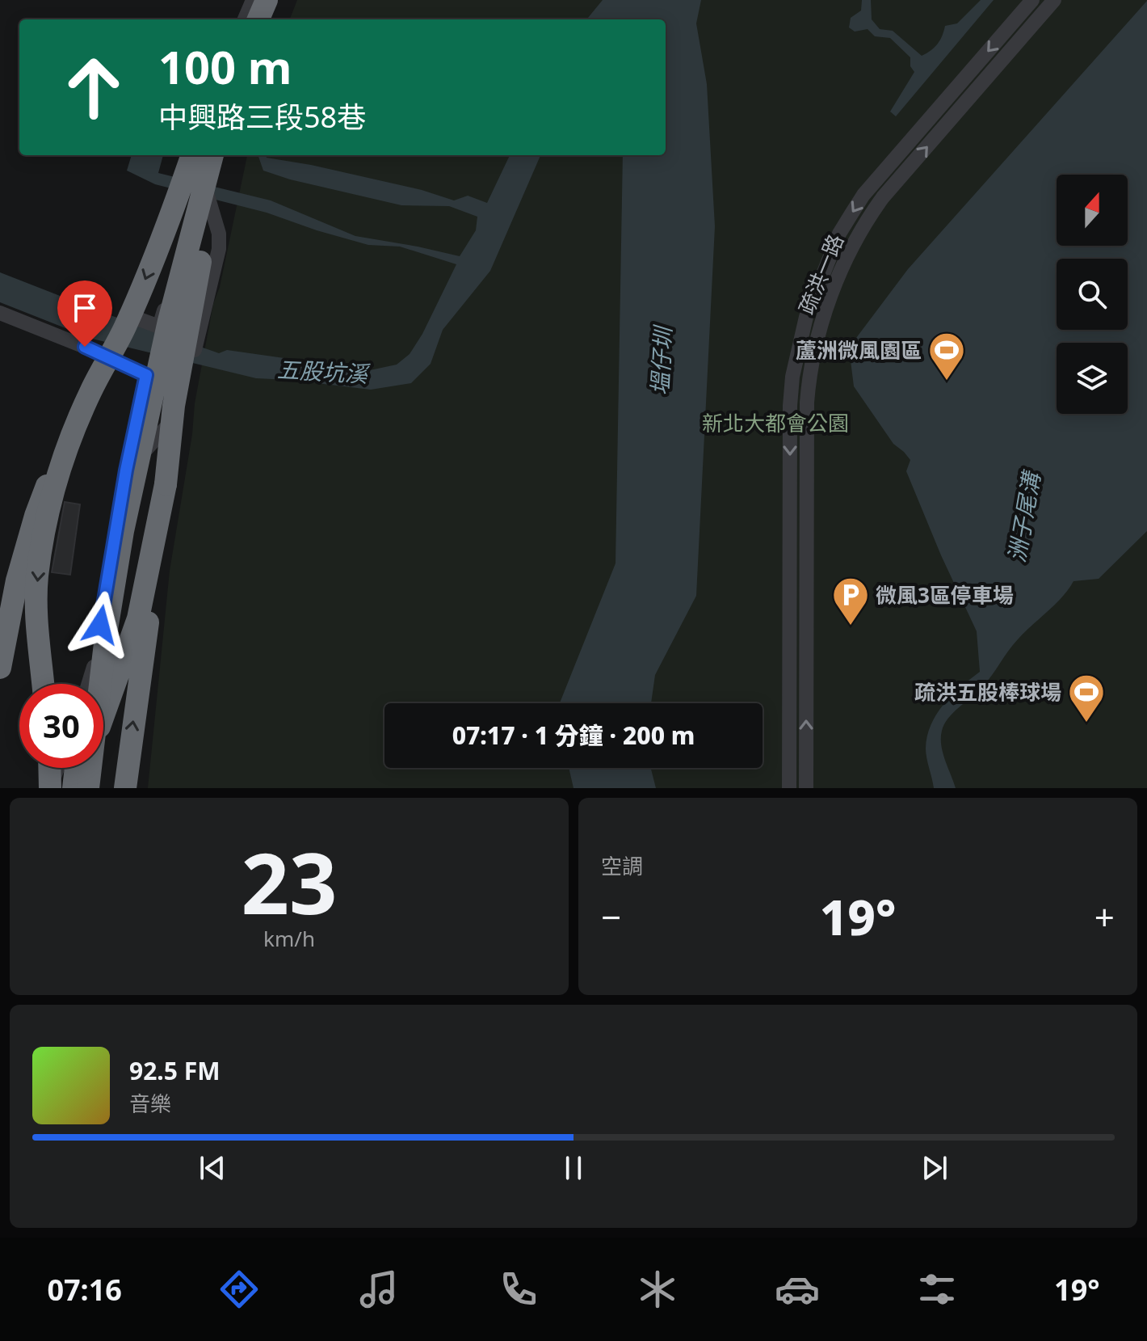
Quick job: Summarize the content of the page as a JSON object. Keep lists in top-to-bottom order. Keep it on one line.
{"streets":{"street":["疏洪一路"]},"water":["塭仔圳","五股坑溪","洲子尾溝"],"parks":["新北大都會公園"],"places":{"sports":["蘆洲微風園區","疏洪五股棒球場"],"parking":["微風3區停車場"]},"north":"top","page":{"turn":["100 m","中興路三段58巷"],"limit":"30","trip":"07:17 · 1 分鐘 · 200 m","tile":[["23","km/h"],"空調"],"heat":["−","19°","+"],"song":["92.5 FM","音樂"],"tabs":["07:16","19°"]}}
